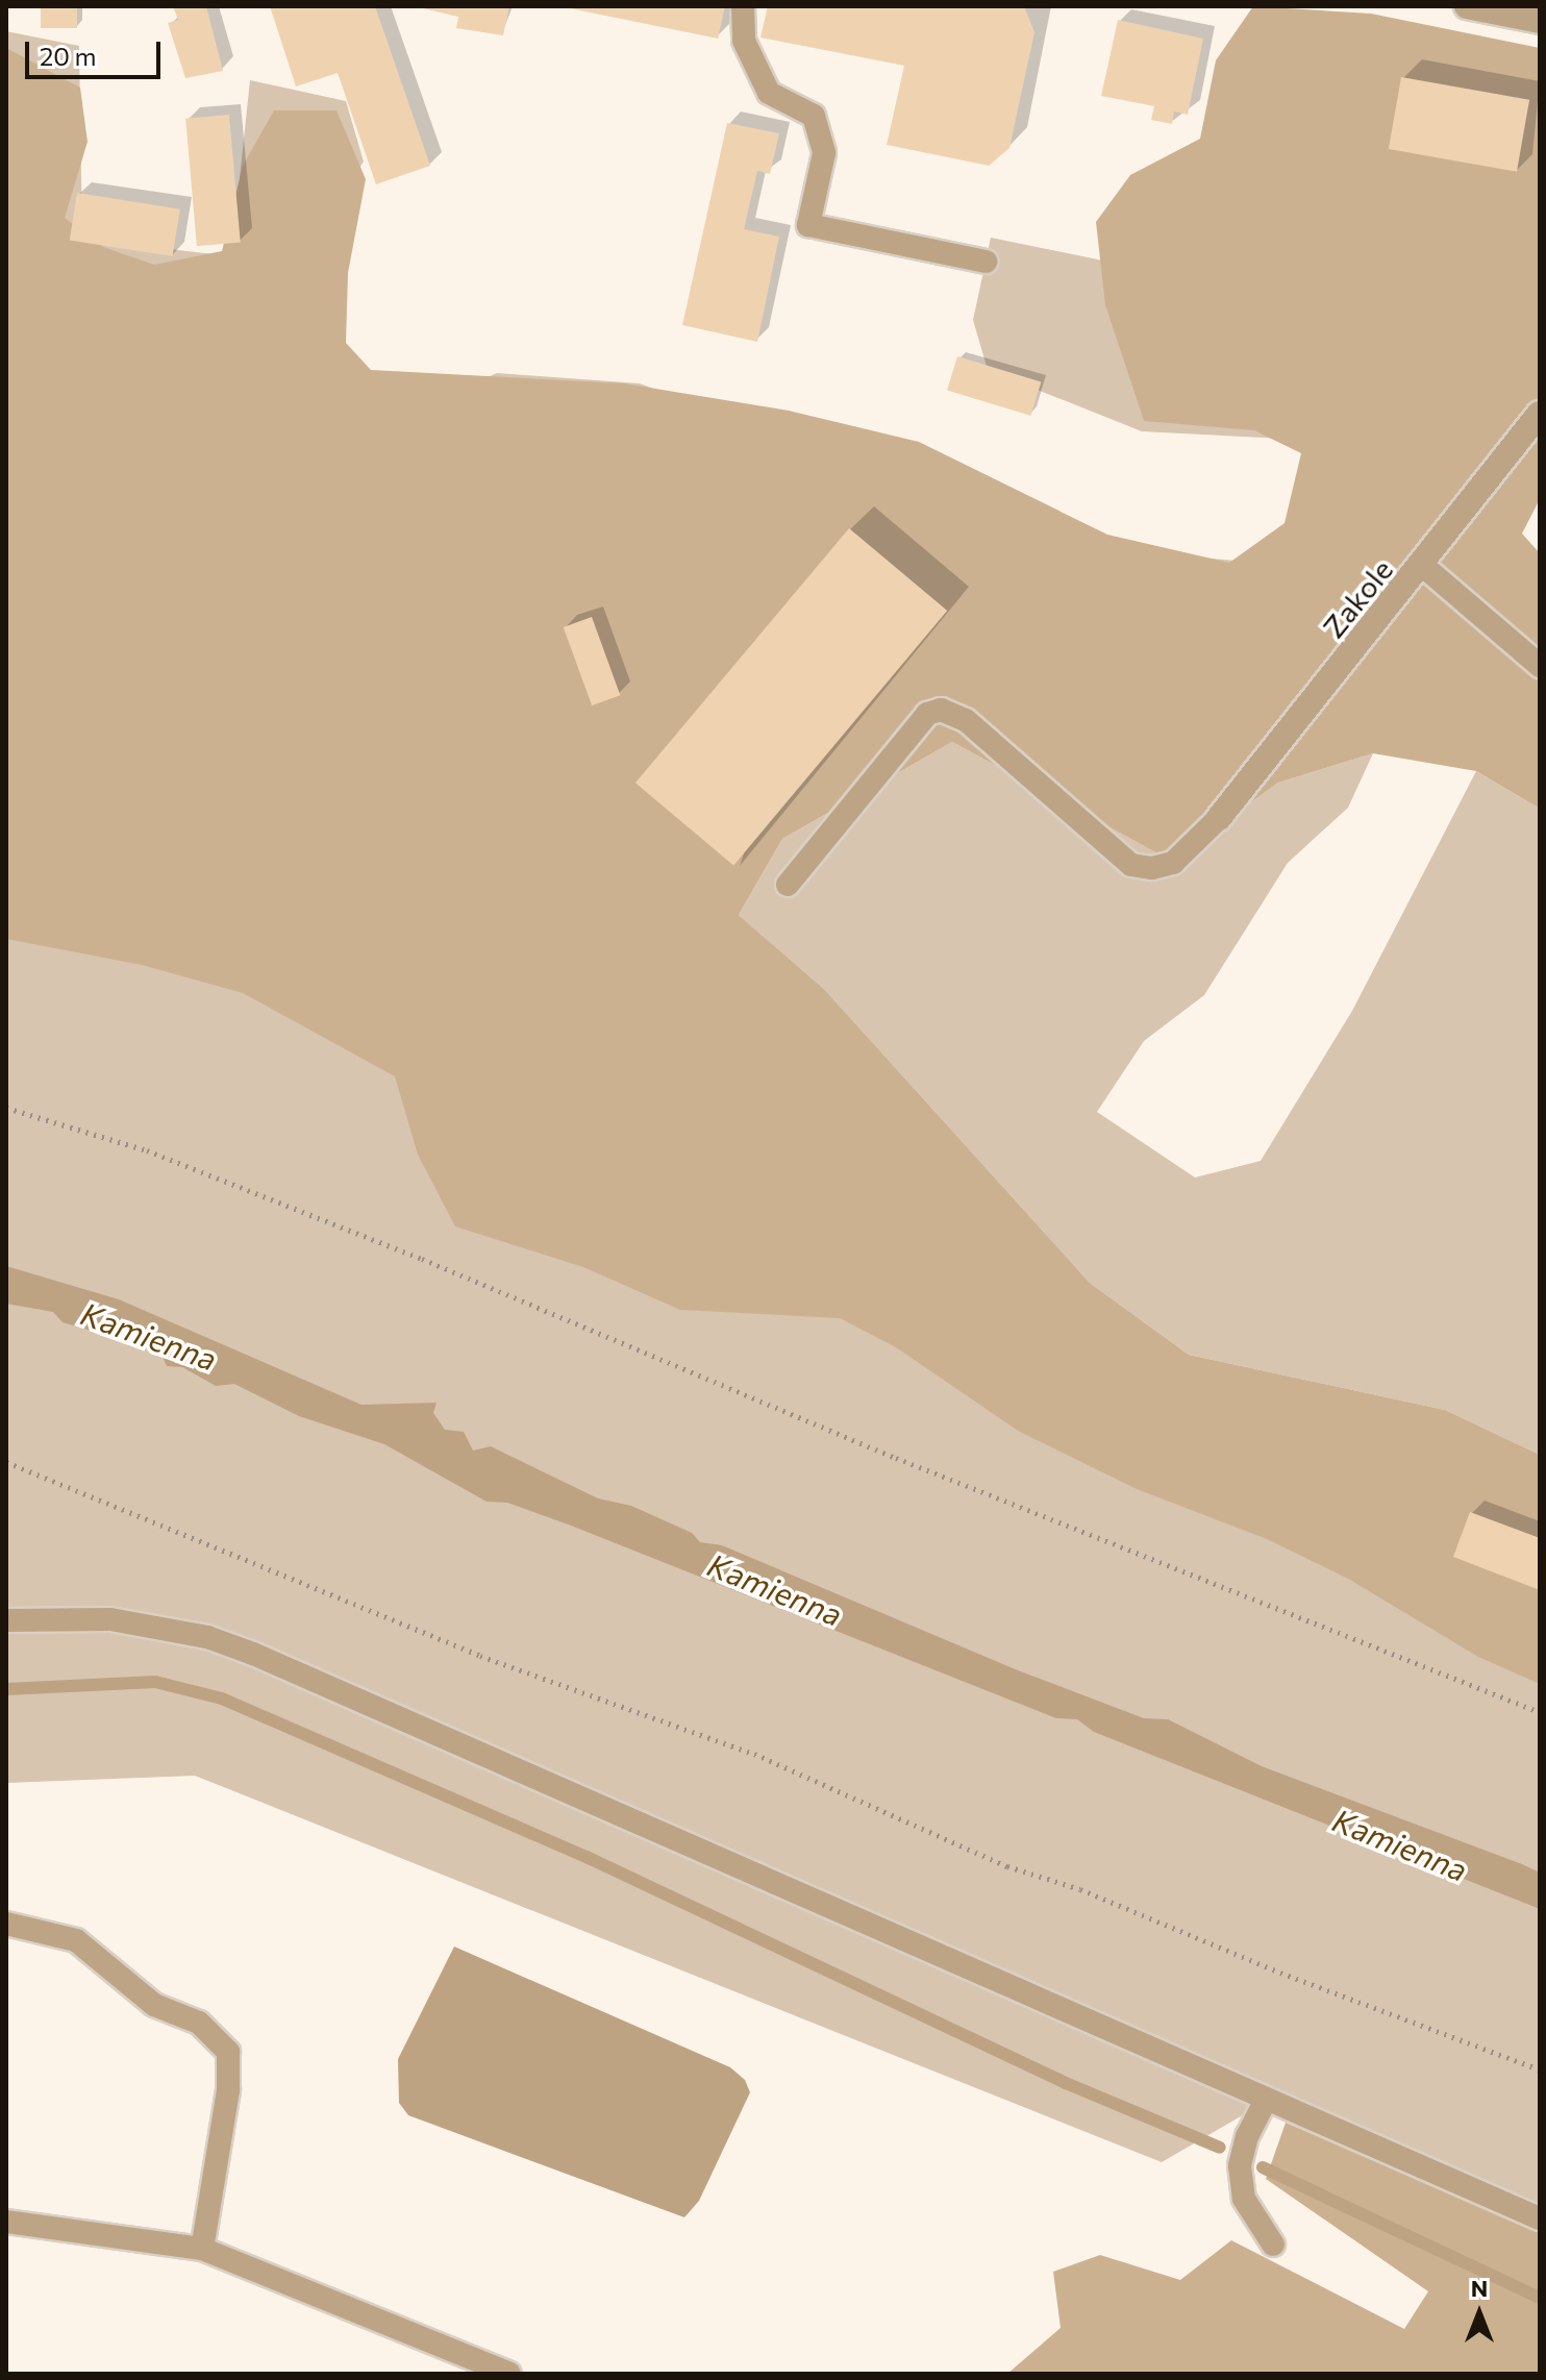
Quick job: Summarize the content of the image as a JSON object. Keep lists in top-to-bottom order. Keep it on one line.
{"streets":{"street":["Zakole"]},"water":["Kamienna"],"scale_bar":"20 m","north":"top"}
